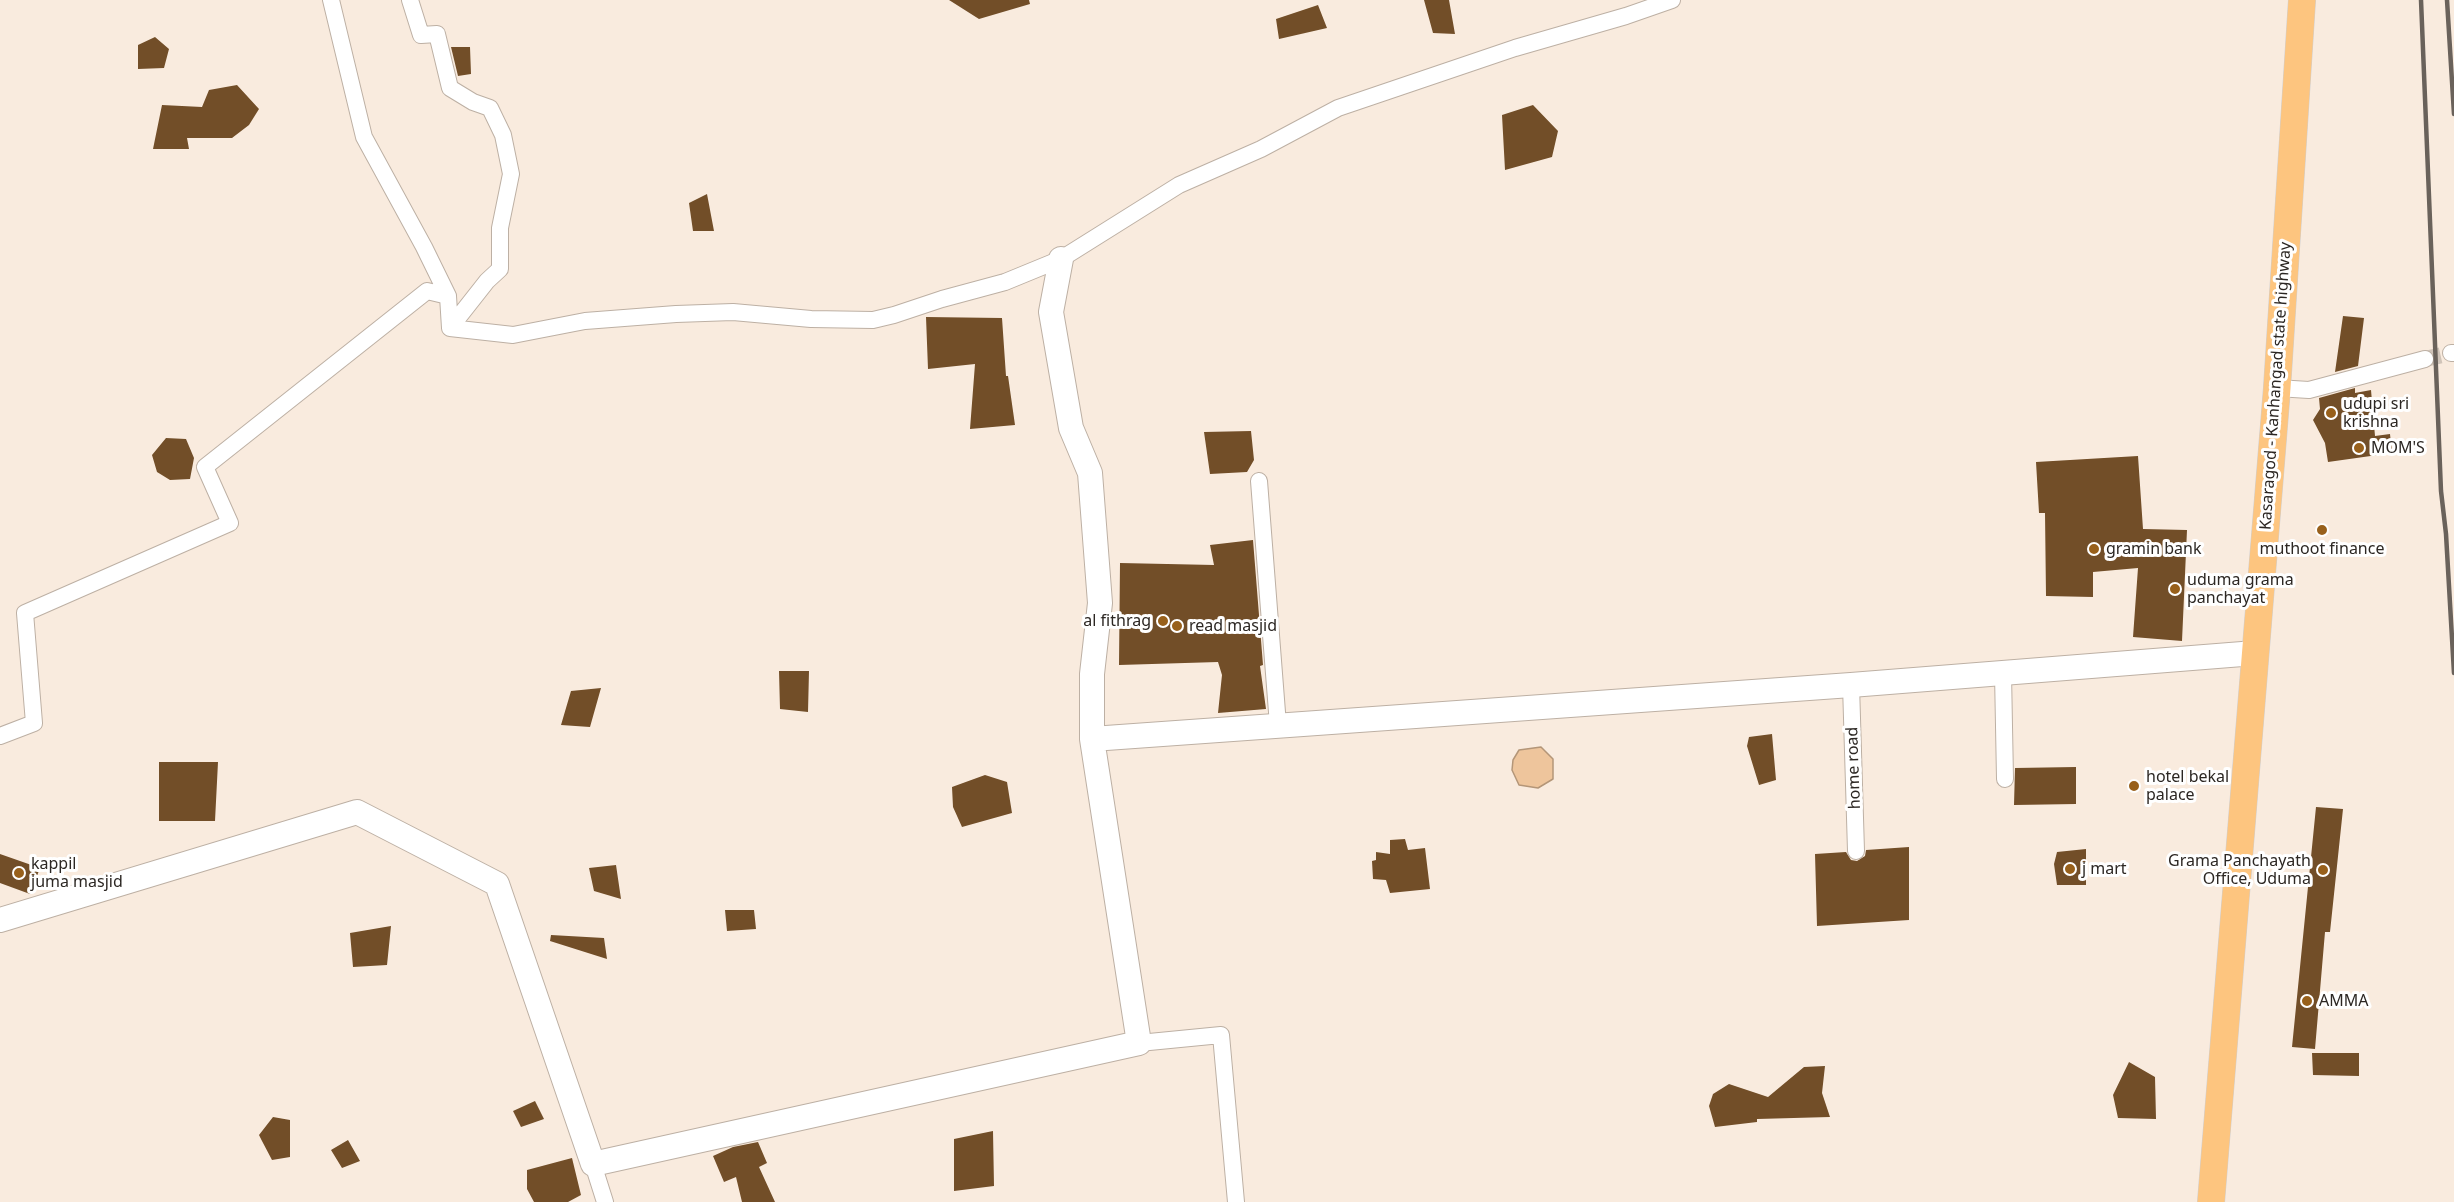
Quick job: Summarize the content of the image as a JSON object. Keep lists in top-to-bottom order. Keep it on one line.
{"streets":{"main road":["Kasaragod - Kanhangad state highway"],"street":["home road"]},"places":["udupi sri krishna","MOM'S","muthoot finance","gramin bank","uduma grama panchayat","al fithrag","read masjid","hotel bekal palace","j mart","Grama Panchayath Office, Uduma","kappil juma masjid","AMMA"]}
